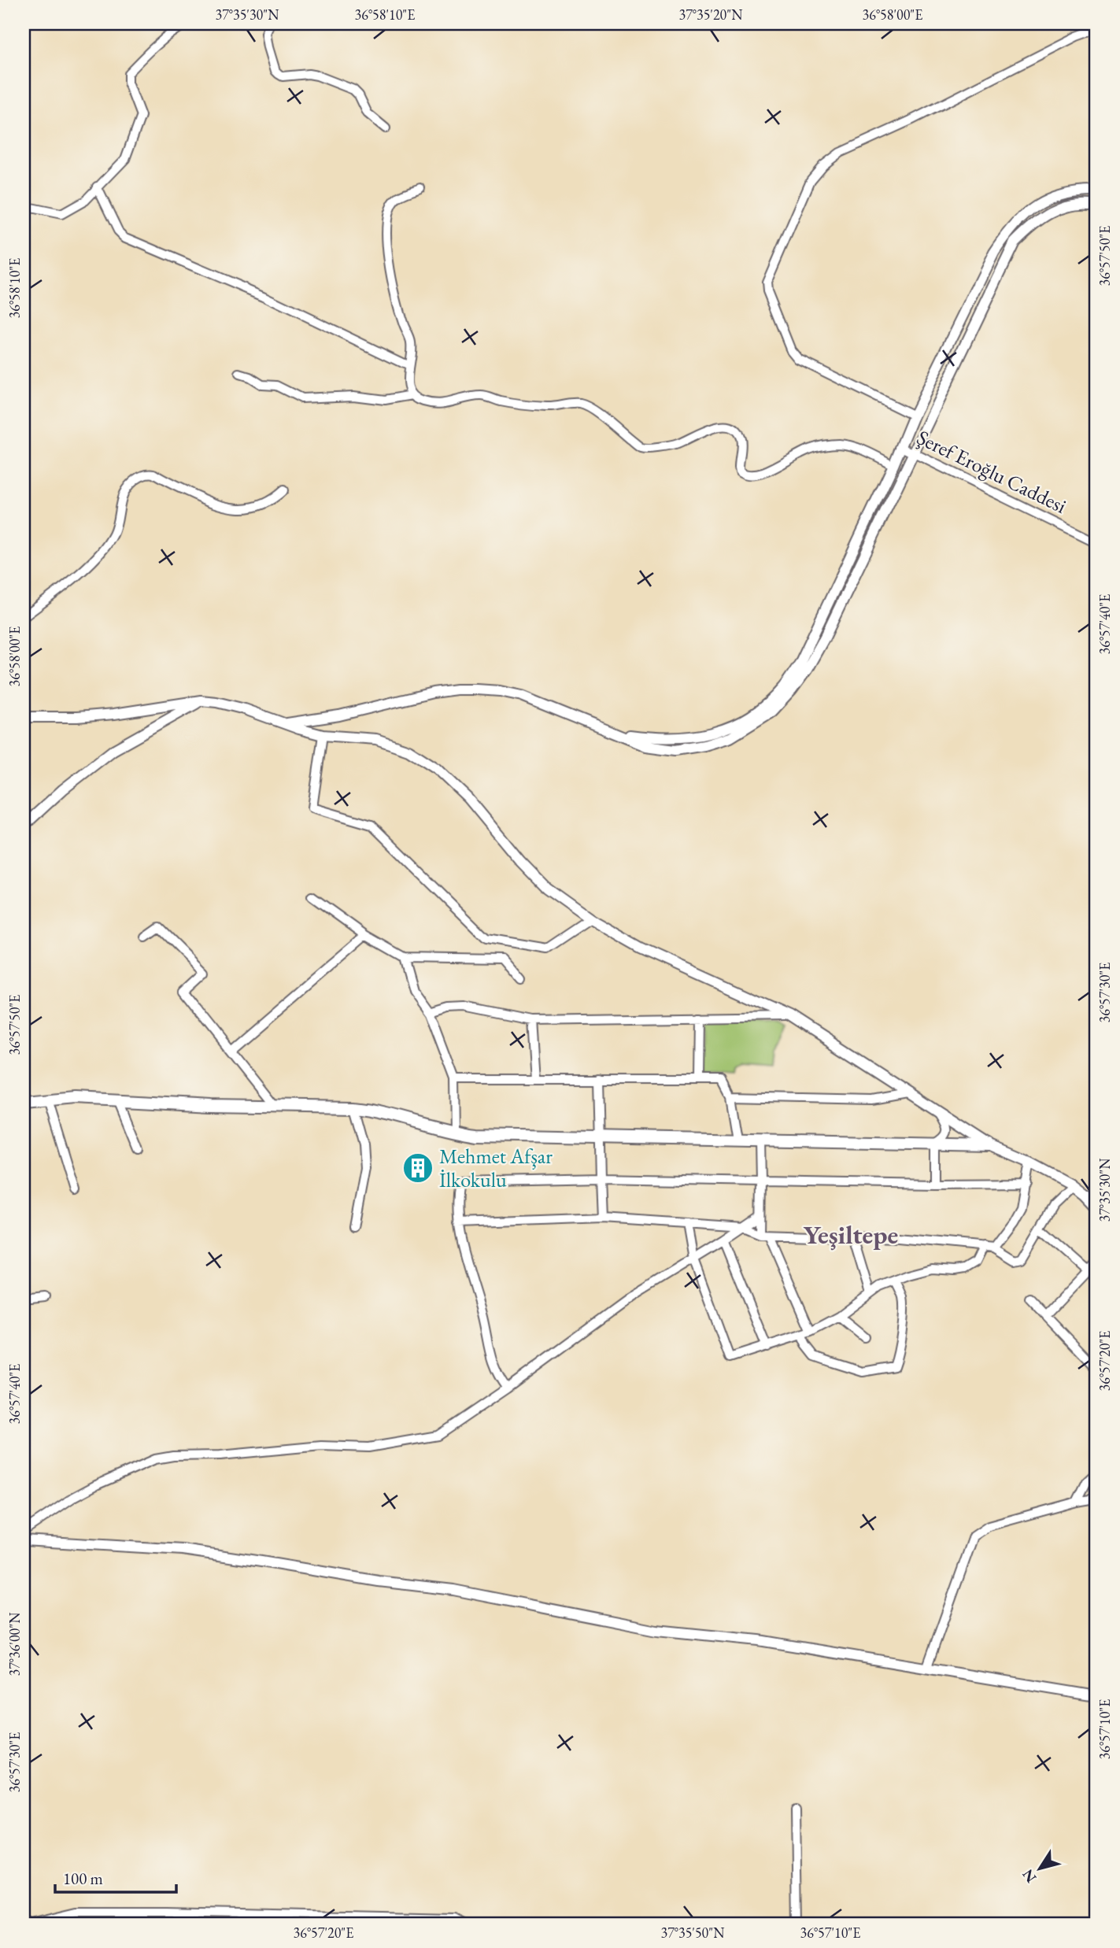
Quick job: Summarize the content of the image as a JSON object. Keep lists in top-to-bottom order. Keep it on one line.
{"streets":{"street":["Şeref Eroğlu Caddesi"]},"districts":["Yeşiltepe"],"places":{"building":["Mehmet Afşar İlkokulu"]},"scale_bar":"100 m","north":"bottom left","coordinates":["37°35'30\"N","36°58'10\"E","37°35'20\"N","36°58'00\"E","36°57'50\"E","36°57'40\"E","36°57'30\"E","36°57'20\"E","37°36'00\"N","36°57'10\"E","37°35'50\"N"]}
